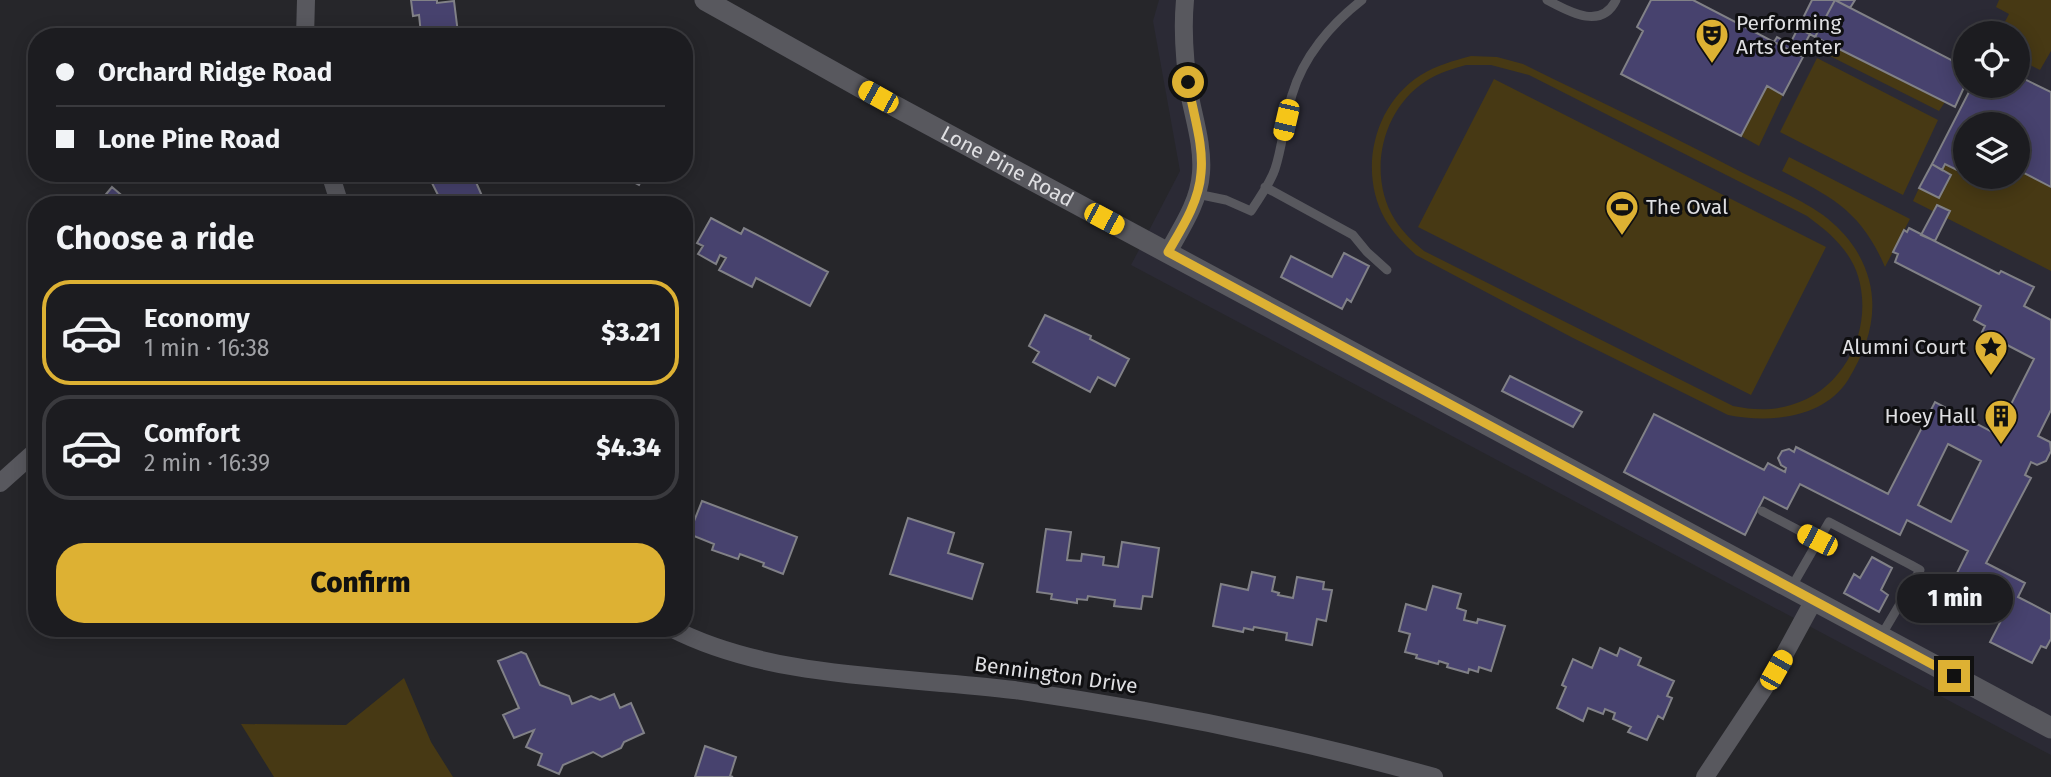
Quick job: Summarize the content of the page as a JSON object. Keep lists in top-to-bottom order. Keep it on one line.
{"streets":{"street":["Lone Pine Road","Bennington Drive"]},"places":{"theatre":["Performing Arts Center"],"sports":["The Oval"],"place":["Alumni Court"],"building":["Hoey Hall"]},"page":{"banner":["Orchard Ridge Road","Lone Pine Road"],"heading":"Choose a ride","list":[{"name":"Economy","note":"1 min · 16:38","value":"$3.21"},{"name":"Comfort","note":"2 min · 16:39","value":"$4.34"}],"buttons":"Confirm","bubble":"1 min"}}
